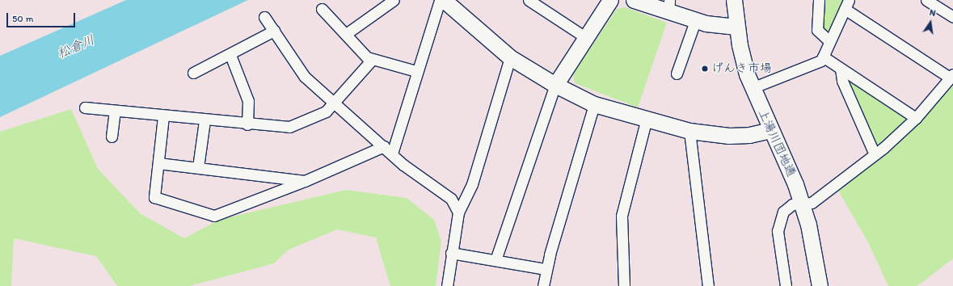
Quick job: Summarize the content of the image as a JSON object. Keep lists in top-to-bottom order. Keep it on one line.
{"streets":{"street":["上湯川団地通"]},"water":["松倉川"],"places":["げんき市場"],"scale_bar":"50 m","north":"top"}
